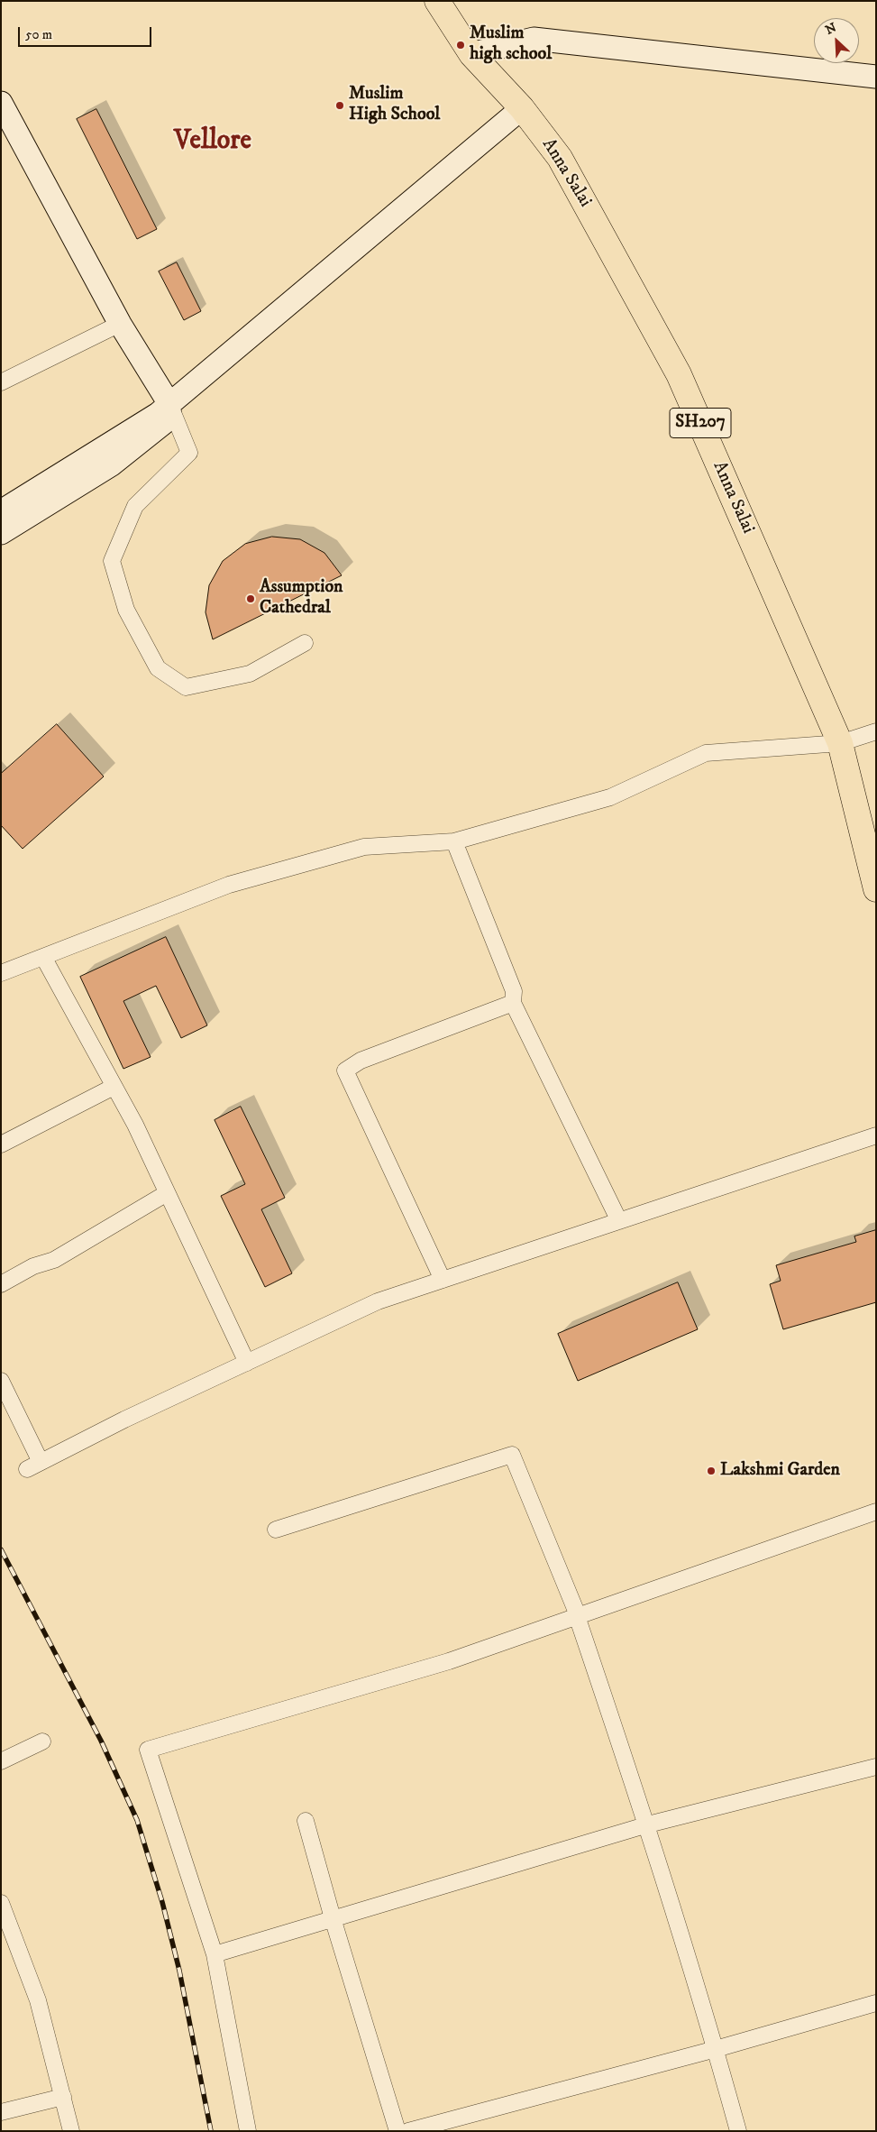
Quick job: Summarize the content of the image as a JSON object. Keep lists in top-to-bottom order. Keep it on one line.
{"streets":{"main road":["Anna Salai","SH207"]},"districts":["Vellore"],"places":["Muslim high school","Muslim High School","Assumption Cathedral","Lakshmi Garden"],"scale_bar":"50 m","north":"top left"}
